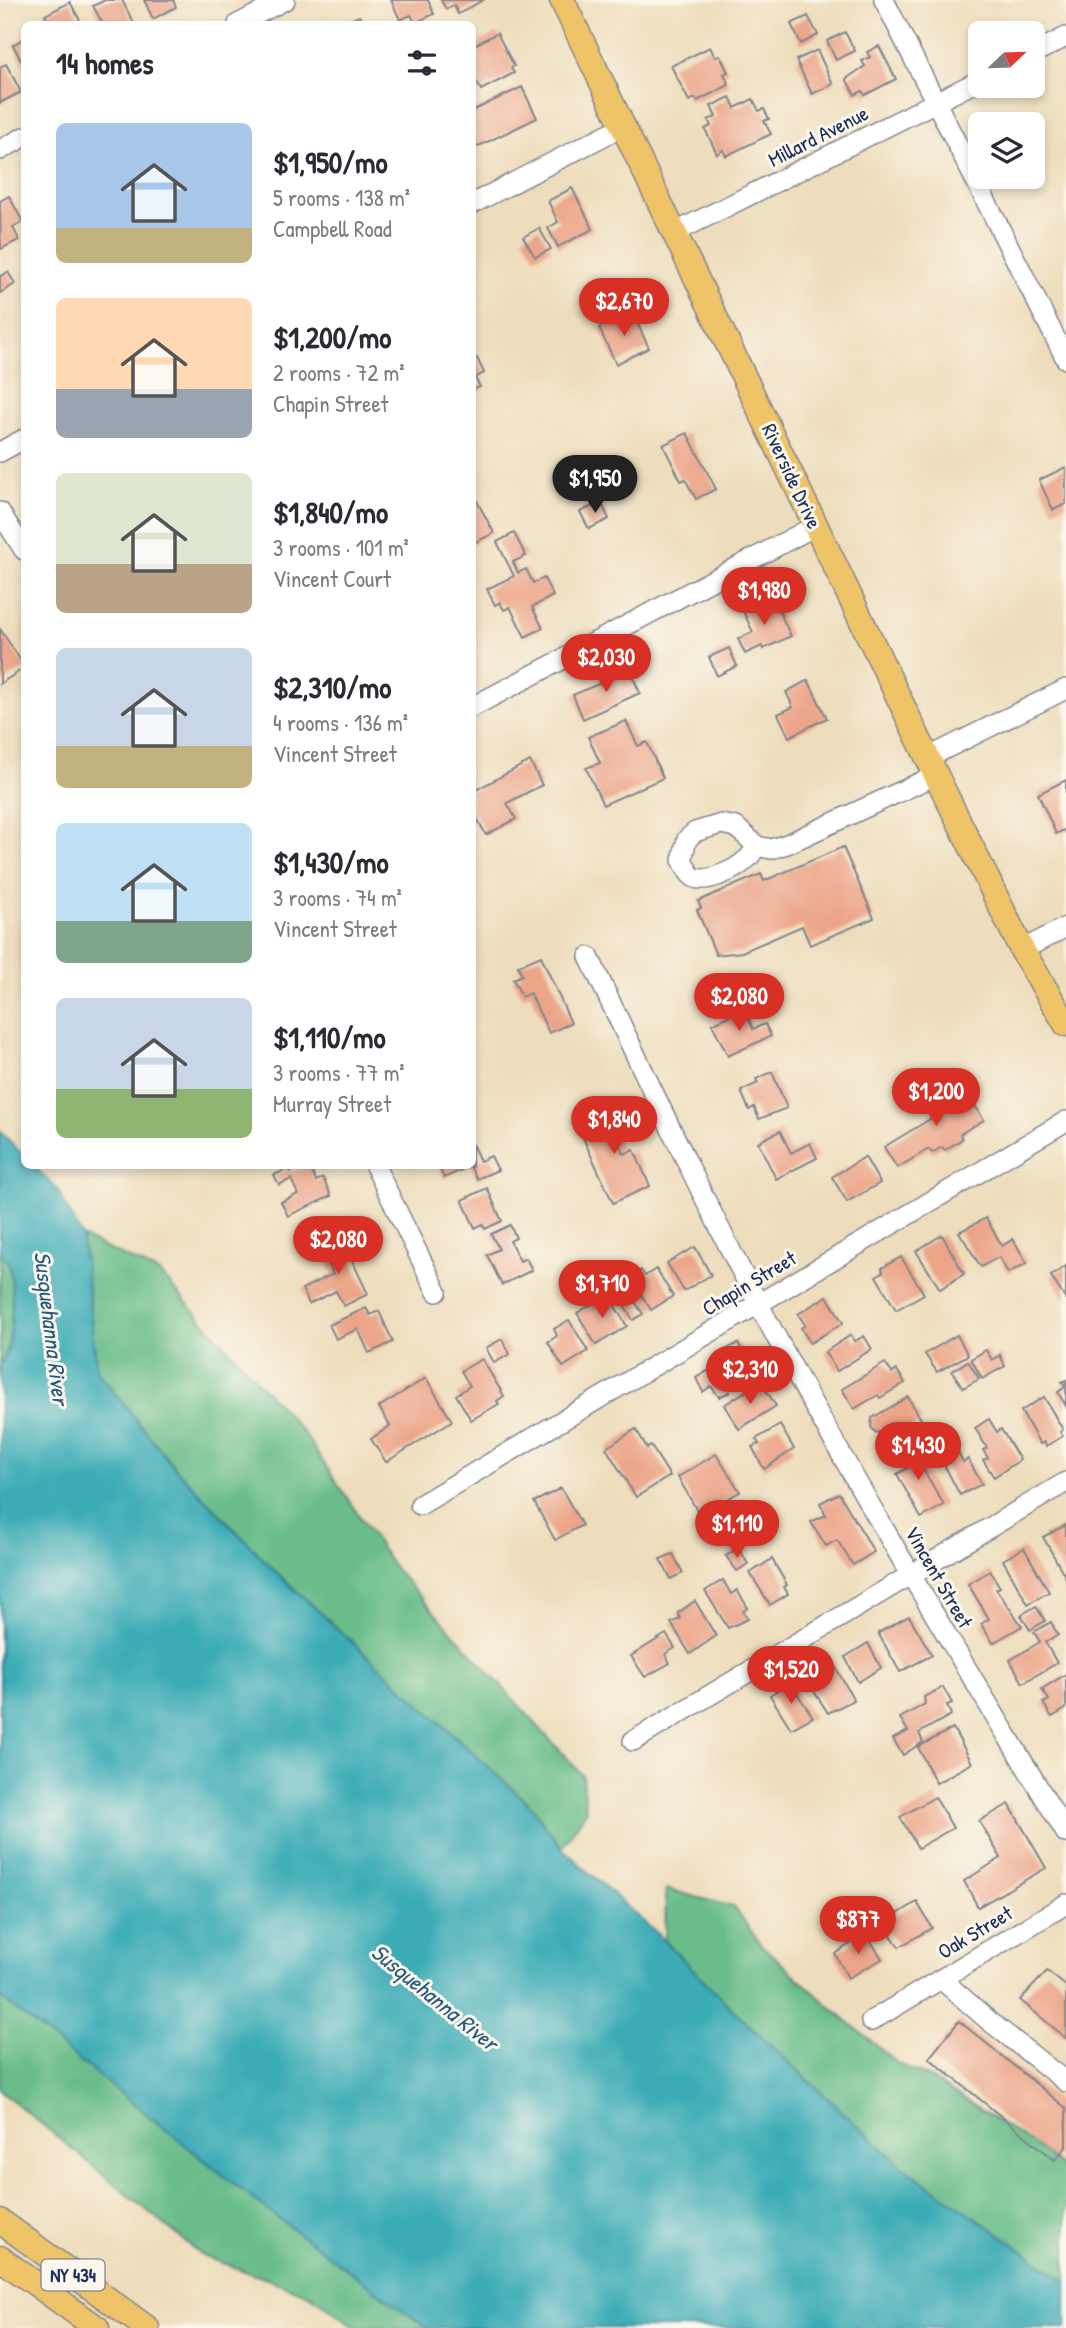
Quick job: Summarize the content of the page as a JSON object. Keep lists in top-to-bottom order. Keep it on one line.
{"streets":{"main road":["Riverside Drive","NY 434"],"street":["Millard Avenue","Chapin Street","Vincent Street","Oak Street"]},"crossings":[["Millard Avenue","Riverside Drive"],["Chapin Street","Vincent Street"]],"water":["Susquehanna River"],"north":"top right","page":{"heading":"14 homes","list":[{"name":"$1,950/mo","note":"5 rooms · 138 m² · Campbell Road"},{"name":"$1,200/mo","note":"2 rooms · 72 m² · Chapin Street"},{"name":"$1,840/mo","note":"3 rooms · 101 m² · Vincent Court"},{"name":"$2,310/mo","note":"4 rooms · 136 m² · Vincent Street"},{"name":"$1,430/mo","note":"3 rooms · 74 m² · Vincent Street"},{"name":"$1,110/mo","note":"3 rooms · 77 m² · Murray Street"}],"price":["$2,670","$1,950","$1,980","$2,030","$2,080","$1,200","$1,840","$2,080","$1,710","$2,310","$1,430","$1,110","$1,520","$877"]}}
